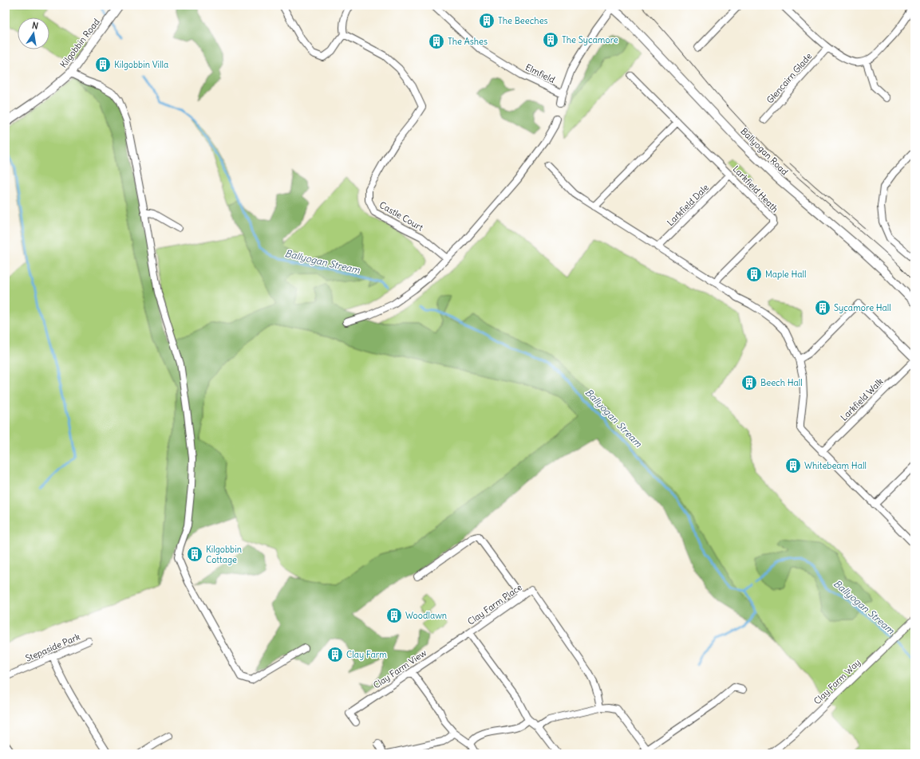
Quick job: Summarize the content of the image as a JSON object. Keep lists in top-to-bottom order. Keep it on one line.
{"streets":{"street":["Kilgobbin Road","Elmfield","Glencairn Glade","Ballyogan Road","Larkfield Heath","Larkfield Dale","Castle Court","Larkfield Walk","Clay Farm Place","Stepaside Park","Clay Farm View","Clay Farm Way"]},"crossings":[["Elmfield","Ballyogan Road"],["Larkfield Heath","Larkfield Dale"],["Clay Farm Place","Clay Farm View"]],"water":["Ballyogan Stream"],"places":{"building":["The Beeches","The Sycamore","The Ashes","Kilgobbin Villa","Maple Hall","Sycamore Hall","Beech Hall","Whitebeam Hall","Kilgobbin Cottage","Woodlawn","Clay Farm"]},"north":"top"}
